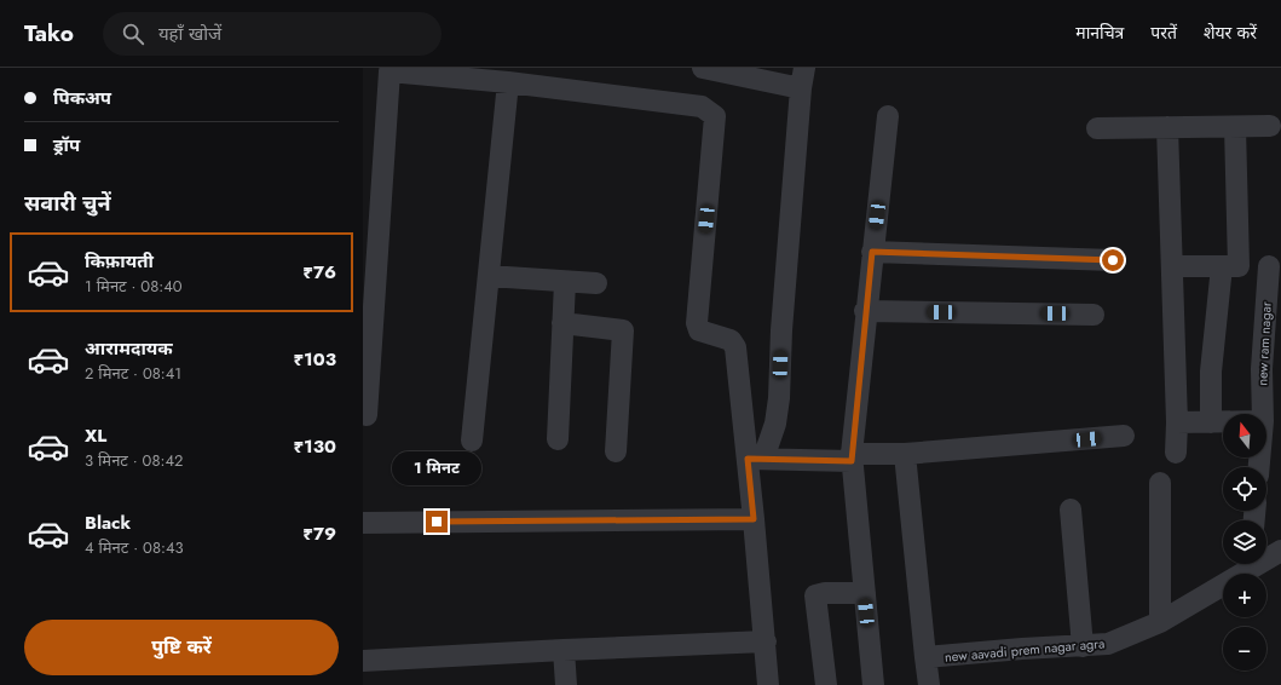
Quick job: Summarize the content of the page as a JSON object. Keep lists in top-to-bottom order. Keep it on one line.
{"streets":{"street":["new ram nagar","new aavadi prem nagar agra"]},"north":"top","page":{"header":"Tako","search":"यहाँ खोजें","nav":["मानचित्र","परतें","शेयर करें"],"banner":["पिकअप","ड्रॉप"],"heading":"सवारी चुनें","list":[{"name":"किफ़ायती","note":"1 मिनट · 08:40","value":"₹76"},{"name":"आरामदायक","note":"2 मिनट · 08:41","value":"₹103"},{"name":"XL","note":"3 मिनट · 08:42","value":"₹130"},{"name":"Black","note":"4 मिनट · 08:43","value":"₹79"}],"map_buttons":["+","−"],"bubble":"1 मिनट","buttons":"पुष्टि करें"}}
